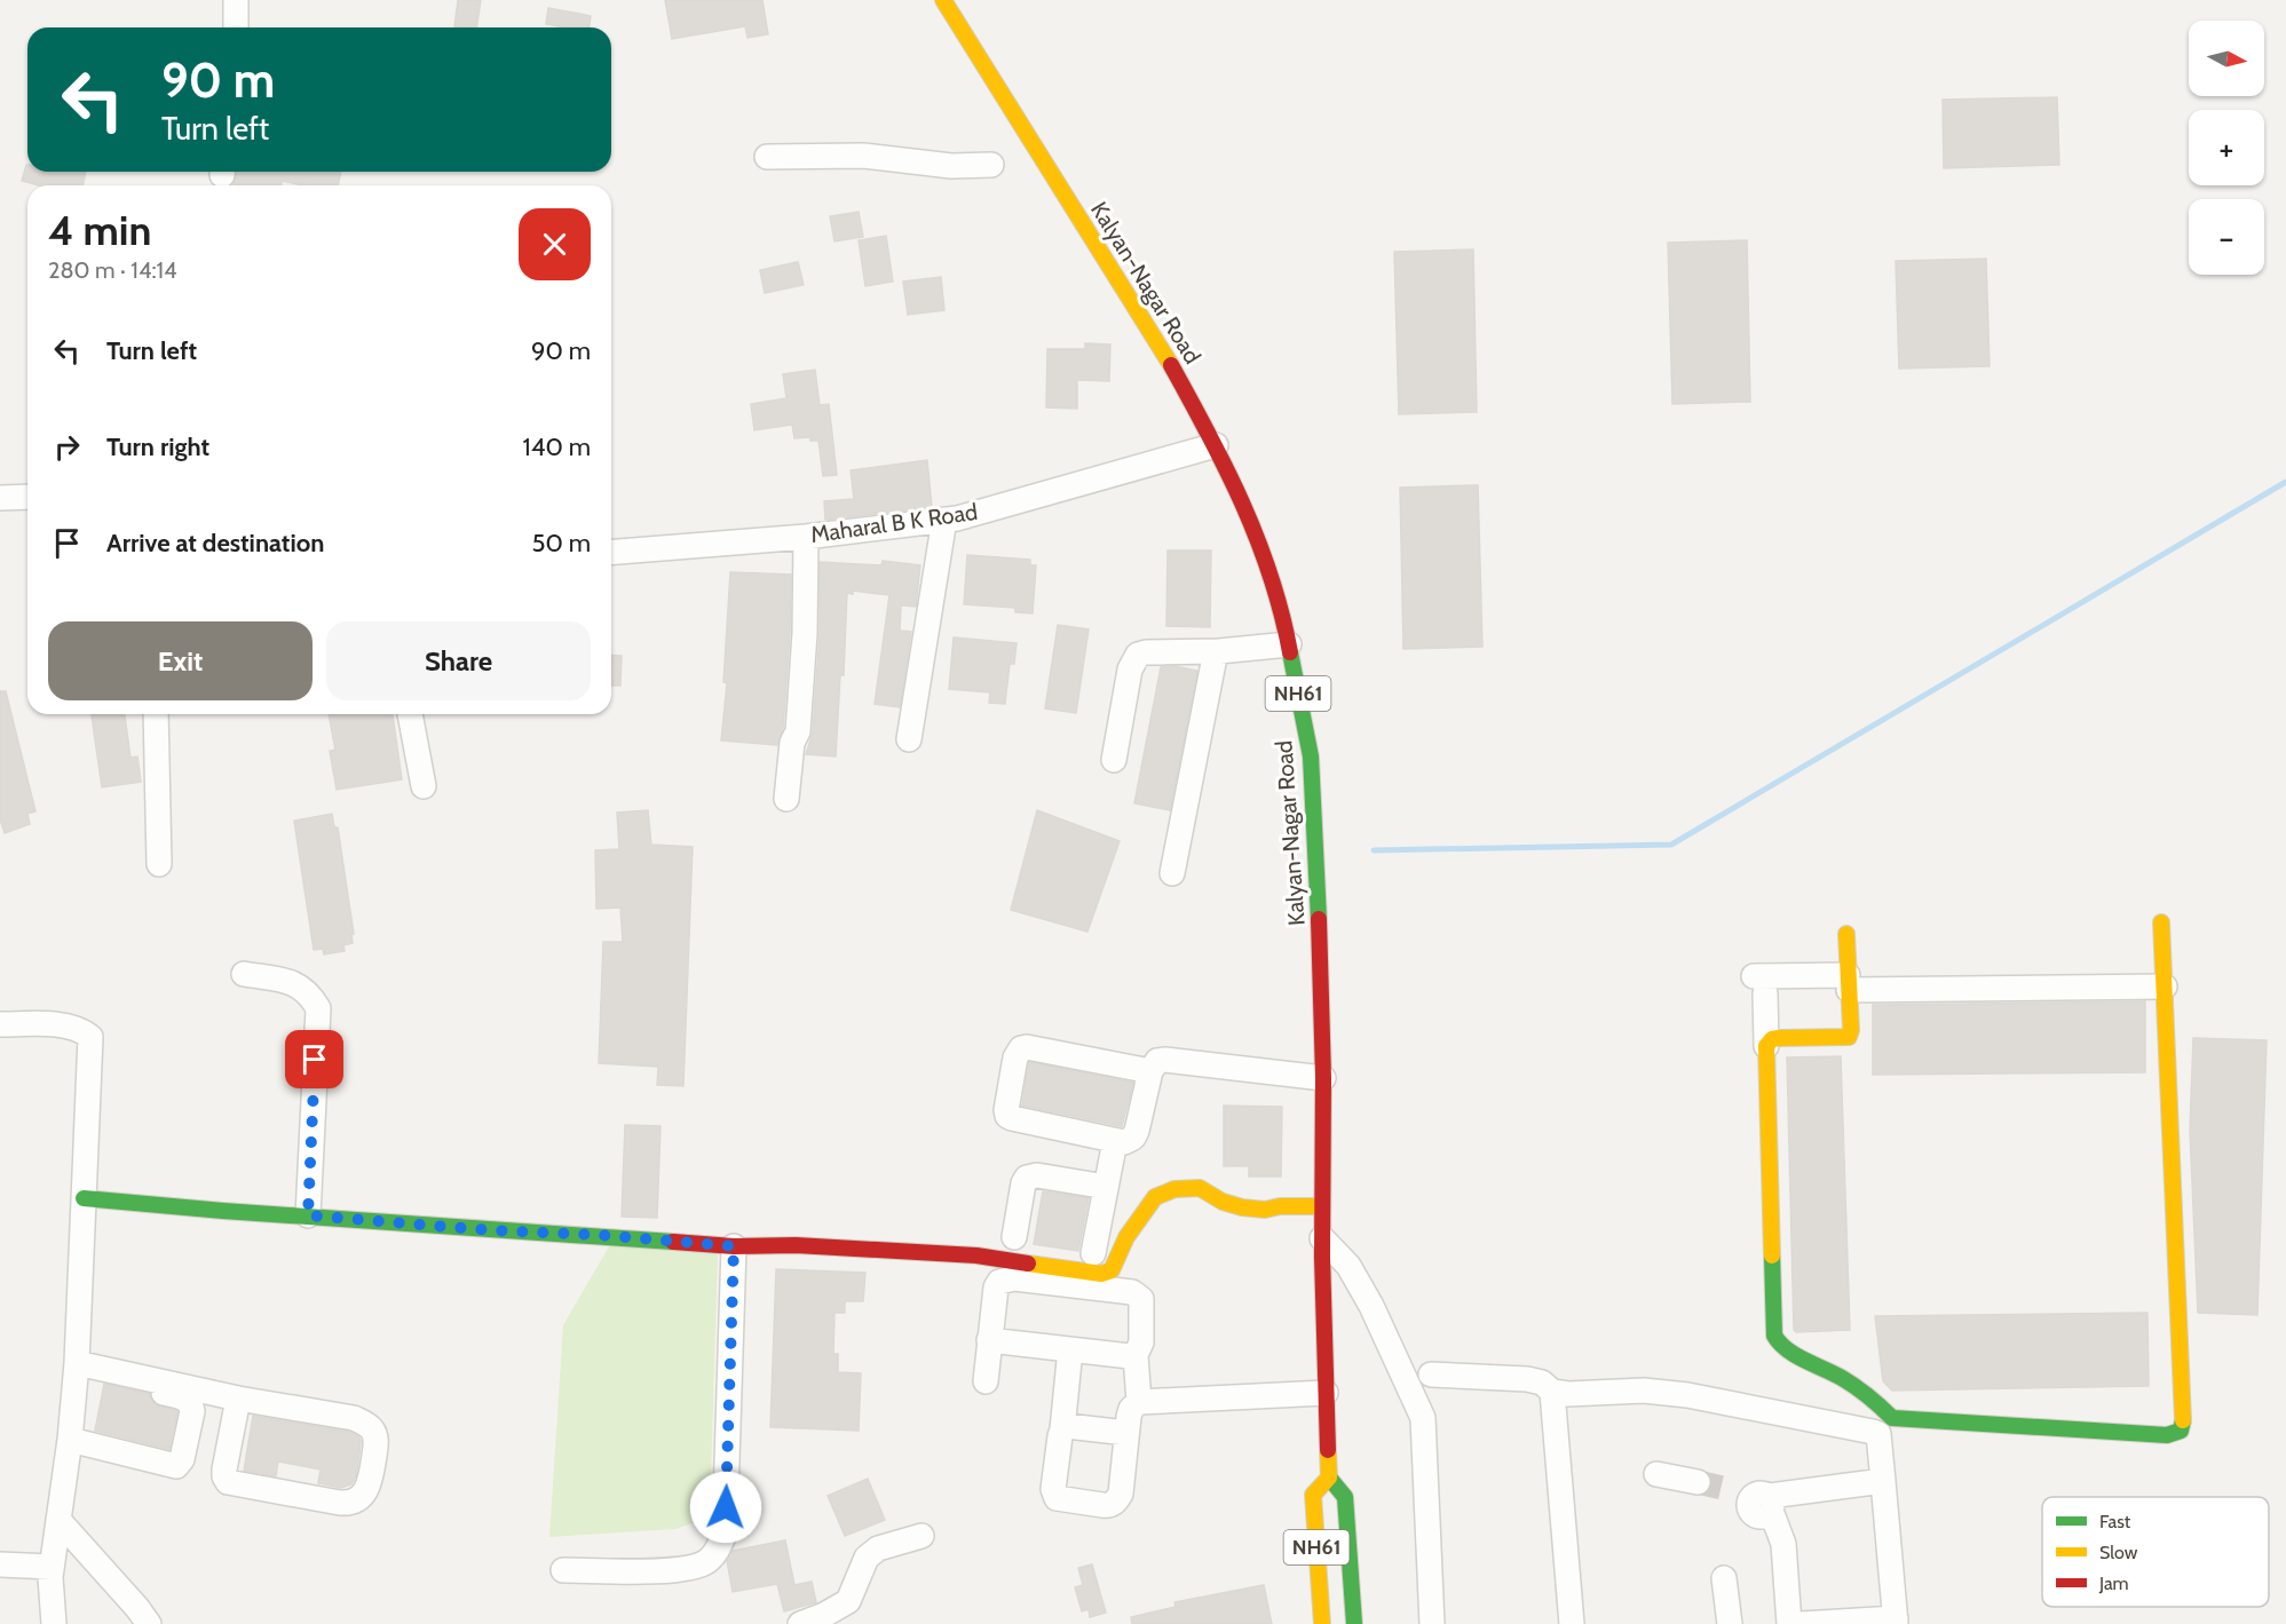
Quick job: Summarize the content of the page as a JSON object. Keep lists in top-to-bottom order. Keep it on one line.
{"streets":{"main road":["Kalyan-Nagar Road","NH61"],"street":["Maharal B K Road"]},"crossings":[["Kalyan-Nagar Road","Maharal B K Road"],["Kalyan-Nagar Road","NH61"]],"legend":["Fast","Slow","Jam"],"north":"right","page":{"map_buttons":["+","−"],"turn":["90 m","Turn left"],"heading":["4 min","280 m · 14:14"],"list":[{"name":"Turn left","value":"90 m"},{"name":"Turn right","value":"140 m"},{"name":"Arrive at destination","value":"50 m"}],"buttons":["Exit","Share"]}}
